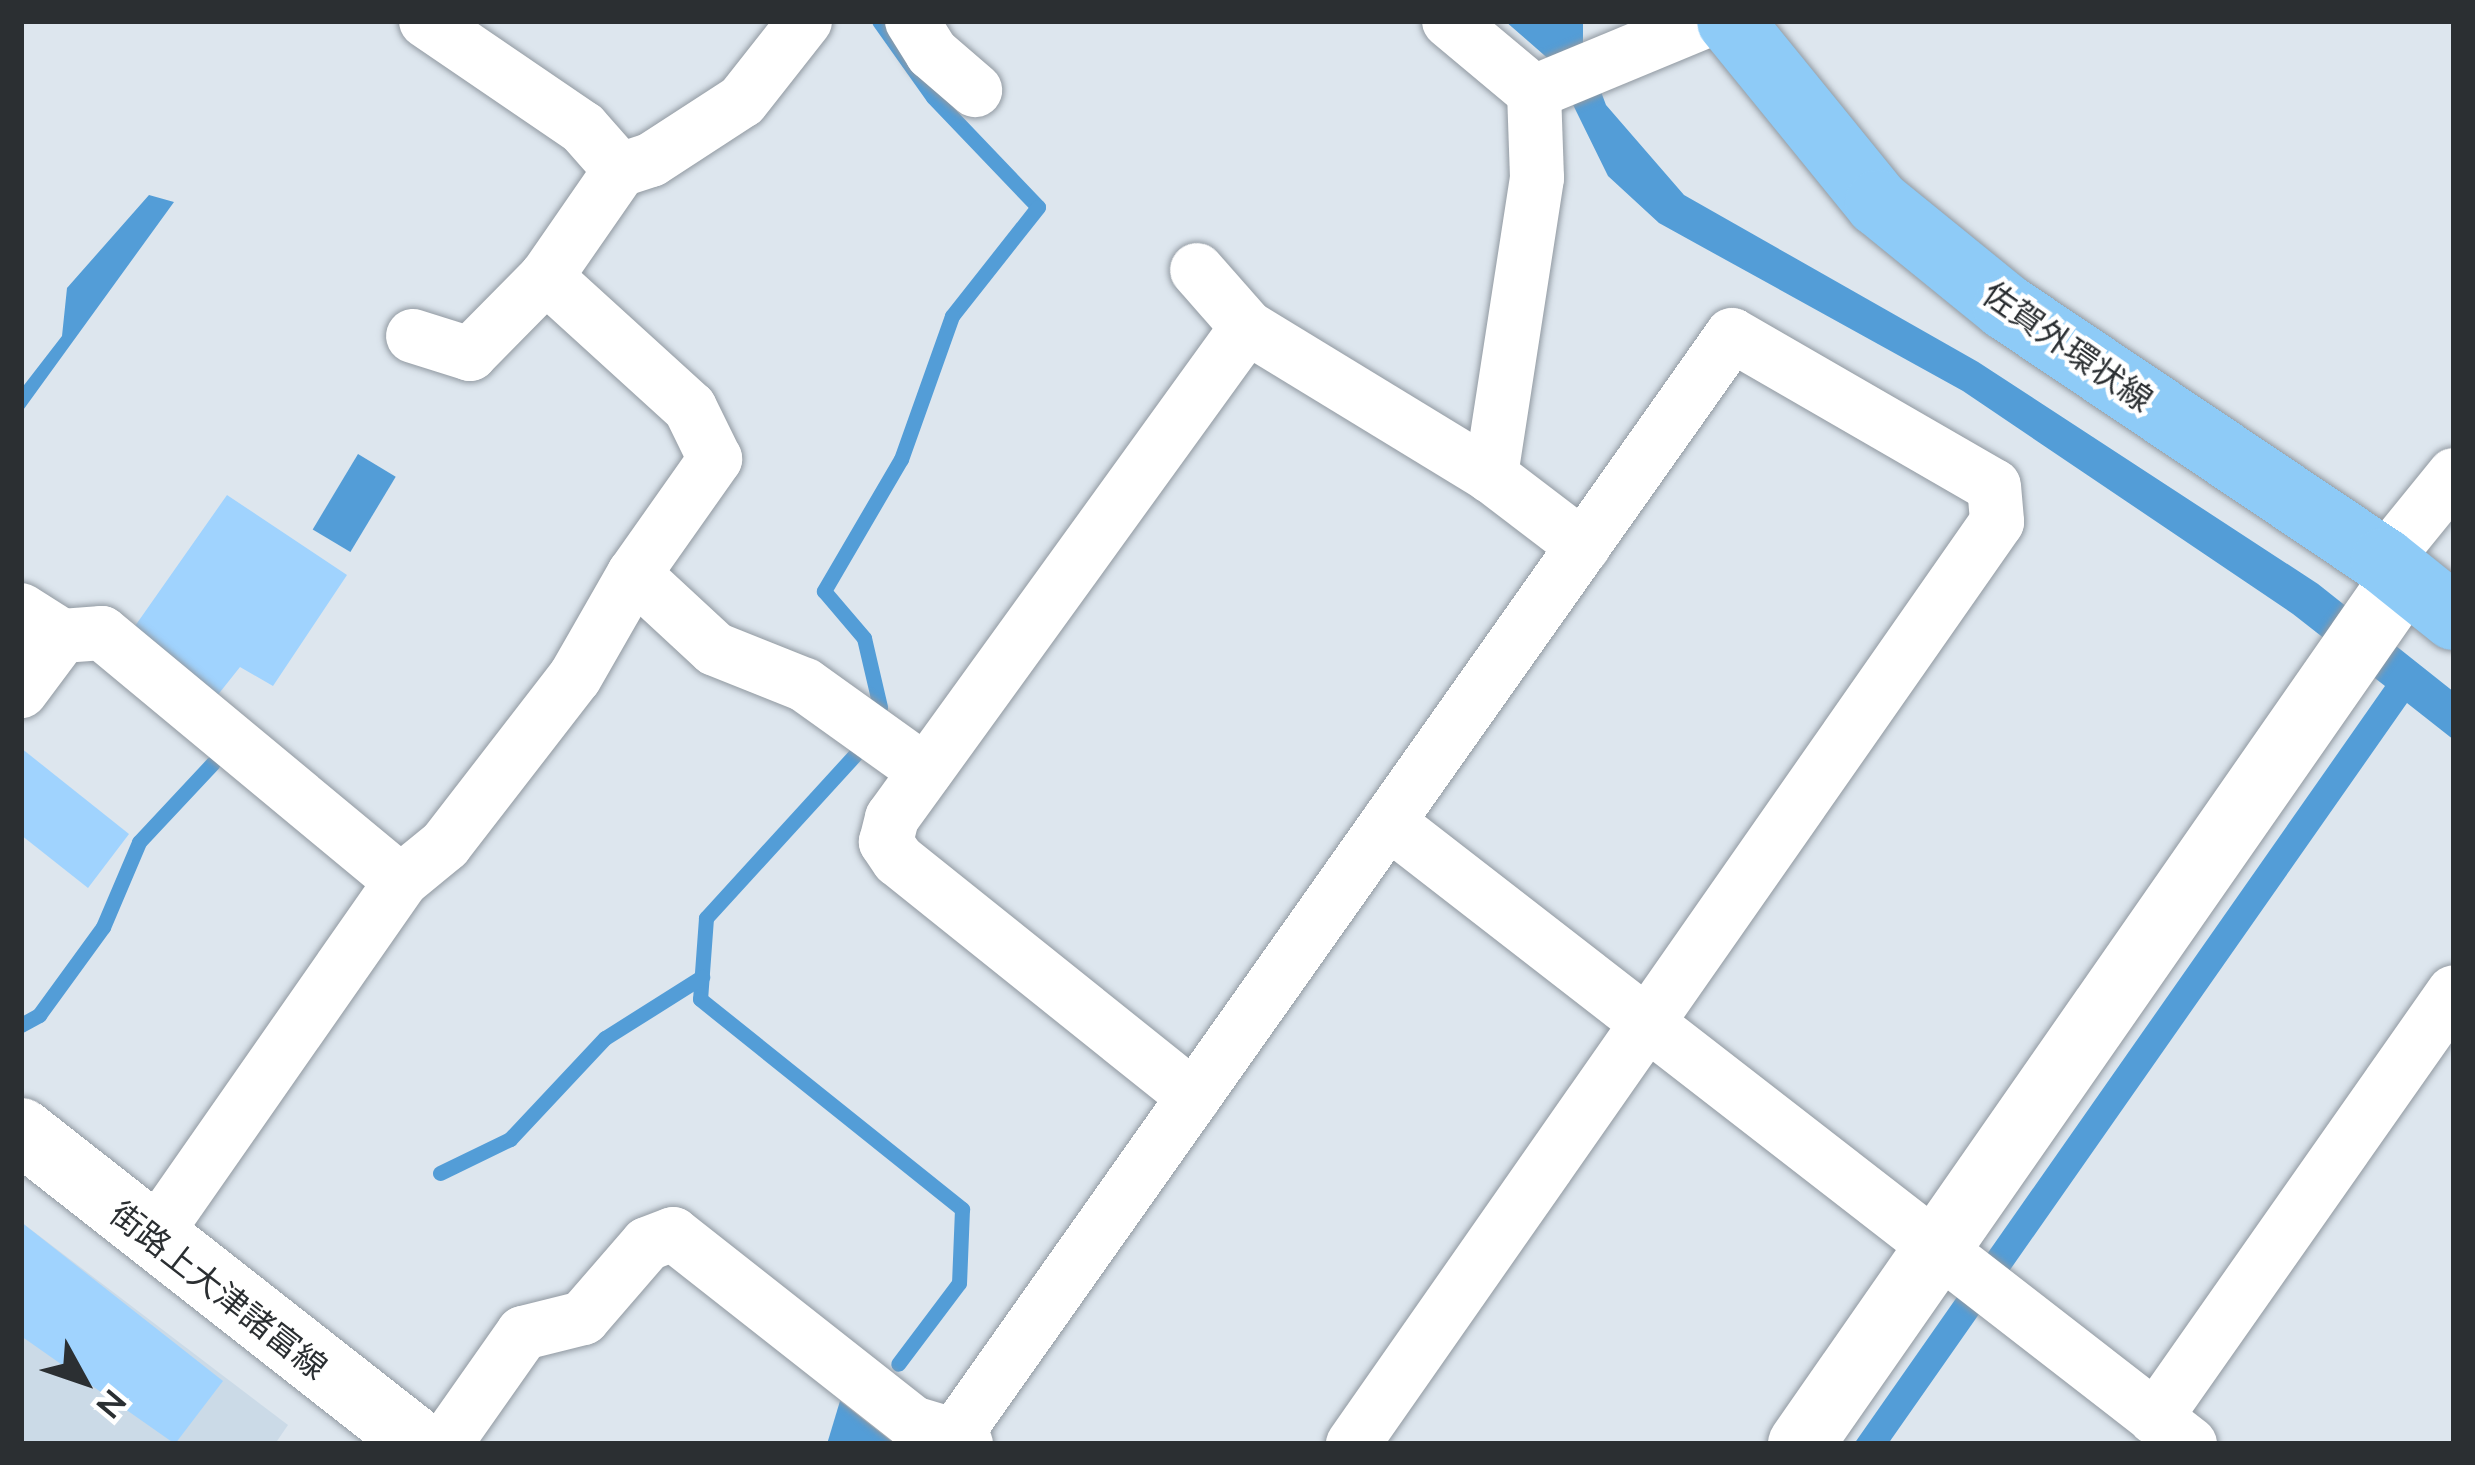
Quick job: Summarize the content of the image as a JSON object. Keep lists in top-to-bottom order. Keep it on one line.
{"streets":{"main road":["佐賀外環状線"],"street":["街路上大津諸富線"]},"north":"bottom right"}
